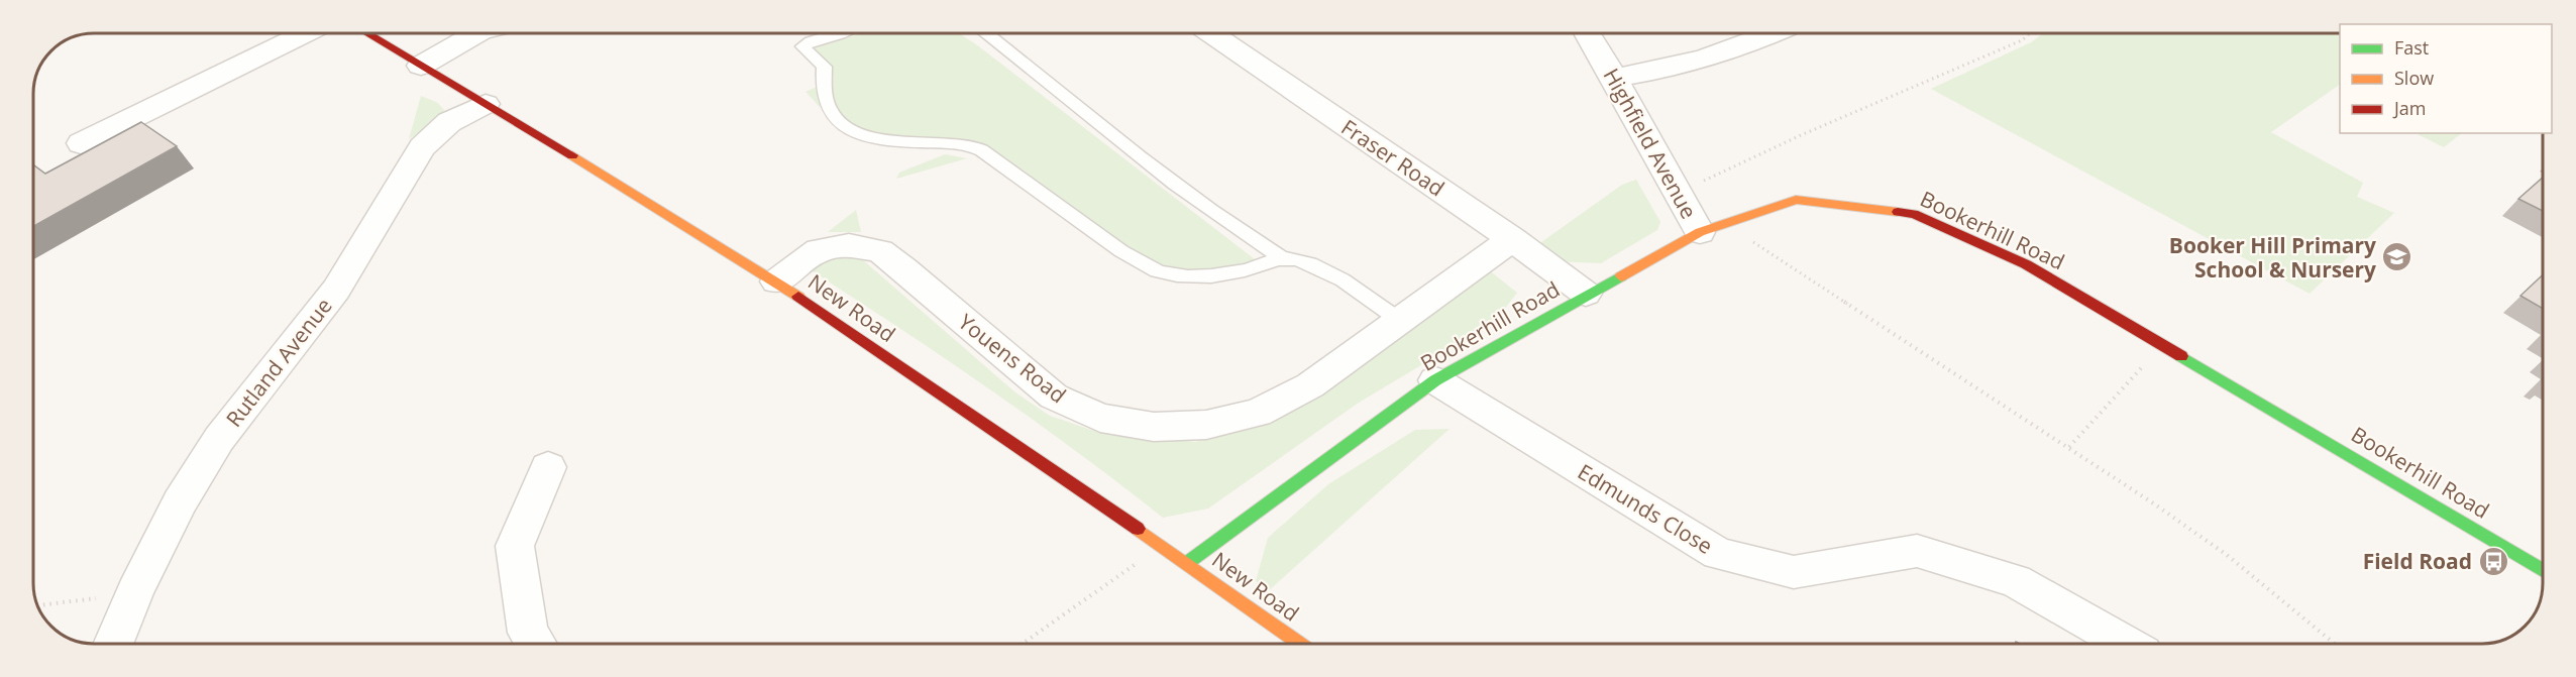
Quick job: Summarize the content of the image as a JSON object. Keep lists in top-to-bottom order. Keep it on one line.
{"streets":{"main road":["Bookerhill Road","New Road"],"street":["Highfield Avenue","Fraser Road","Youens Road","Rutland Avenue","Edmunds Close"]},"crossings":[["Highfield Avenue","Bookerhill Road"],["Fraser Road","Bookerhill Road"],["Fraser Road","Youens Road"],["Bookerhill Road","New Road"],["Bookerhill Road","Edmunds Close"],["New Road","Youens Road"],["New Road","Rutland Avenue"]],"places":{"school or university":["Booker Hill Primary School & Nursery"],"bus stop":["Field Road"]},"legend":["Fast","Slow","Jam"]}
